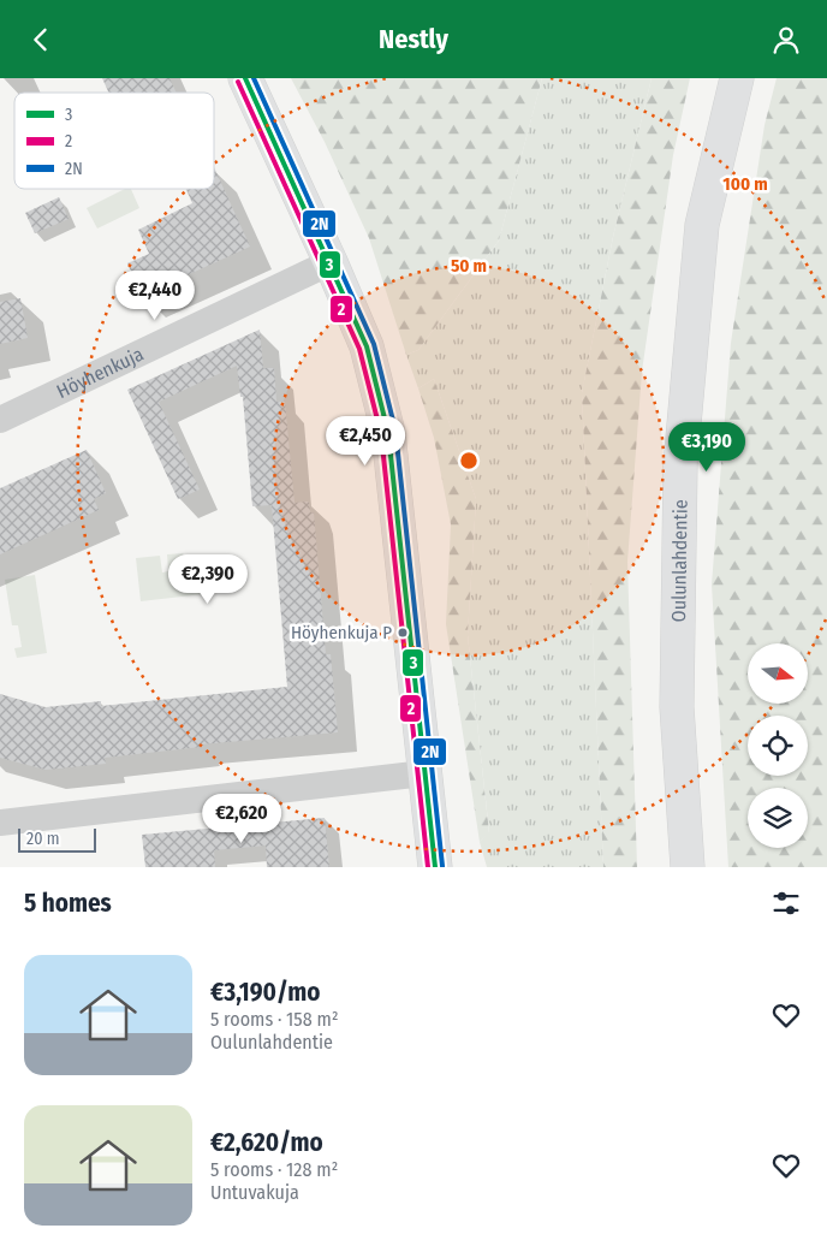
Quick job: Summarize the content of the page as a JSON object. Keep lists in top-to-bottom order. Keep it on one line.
{"streets":{"street":["Höyhenkuja","Oulunlahdentie"]},"places":["Höyhenkuja P"],"lines":["transit line 3","transit line 2N","transit line 2"],"legend":["3","2","2N"],"scale_bar":"20 m","north":"right","page":{"header":"Nestly","price":["€2,440","€2,450","€3,190","€2,390","€2,620"],"scale":"20 m","heading":"5 homes","list":[{"name":"€3,190/mo","note":"5 rooms · 158 m² · Oulunlahdentie"},{"name":"€2,620/mo","note":"5 rooms · 128 m² · Untuvakuja"}]},"rings":["100 m","50 m"]}
